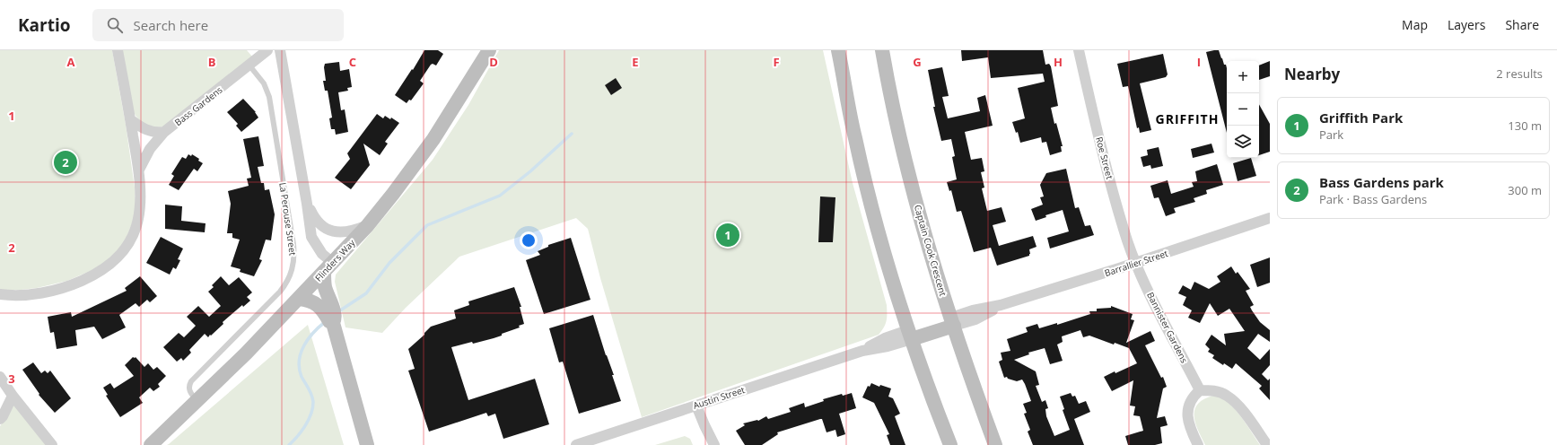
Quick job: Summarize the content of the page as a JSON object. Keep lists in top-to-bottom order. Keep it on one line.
{"streets":{"main road":["Captain Cook Crescent","Flinders Way"],"street":["Bass Gardens","Roe Street","Barrallier Street","Bannister Gardens","Austin Street"],"lane":["La Perouse Street"]},"crossings":[["Bass Gardens","La Perouse Street"],["Roe Street","Barrallier Street"],["Roe Street","Bannister Gardens"],["La Perouse Street","Flinders Way"],["Captain Cook Crescent","Barrallier Street"],["Barrallier Street","Bannister Gardens"]],"districts":["GRIFFITH"],"page":{"header":"Kartio","search":"Search here","nav":["Map","Layers","Share"],"heading":["Nearby","2 results"],"map_buttons":["+","−"],"list":[{"mark":"1","name":"Griffith Park","note":"Park","value":"130 m"},{"mark":"2","name":"Bass Gardens park","note":"Park · Bass Gardens","value":"300 m"}],"pins":["2","1"]},"grid":{"columns":["A","B","C","D","E","F","G","H","I"],"rows":["1","2","3"]}}
